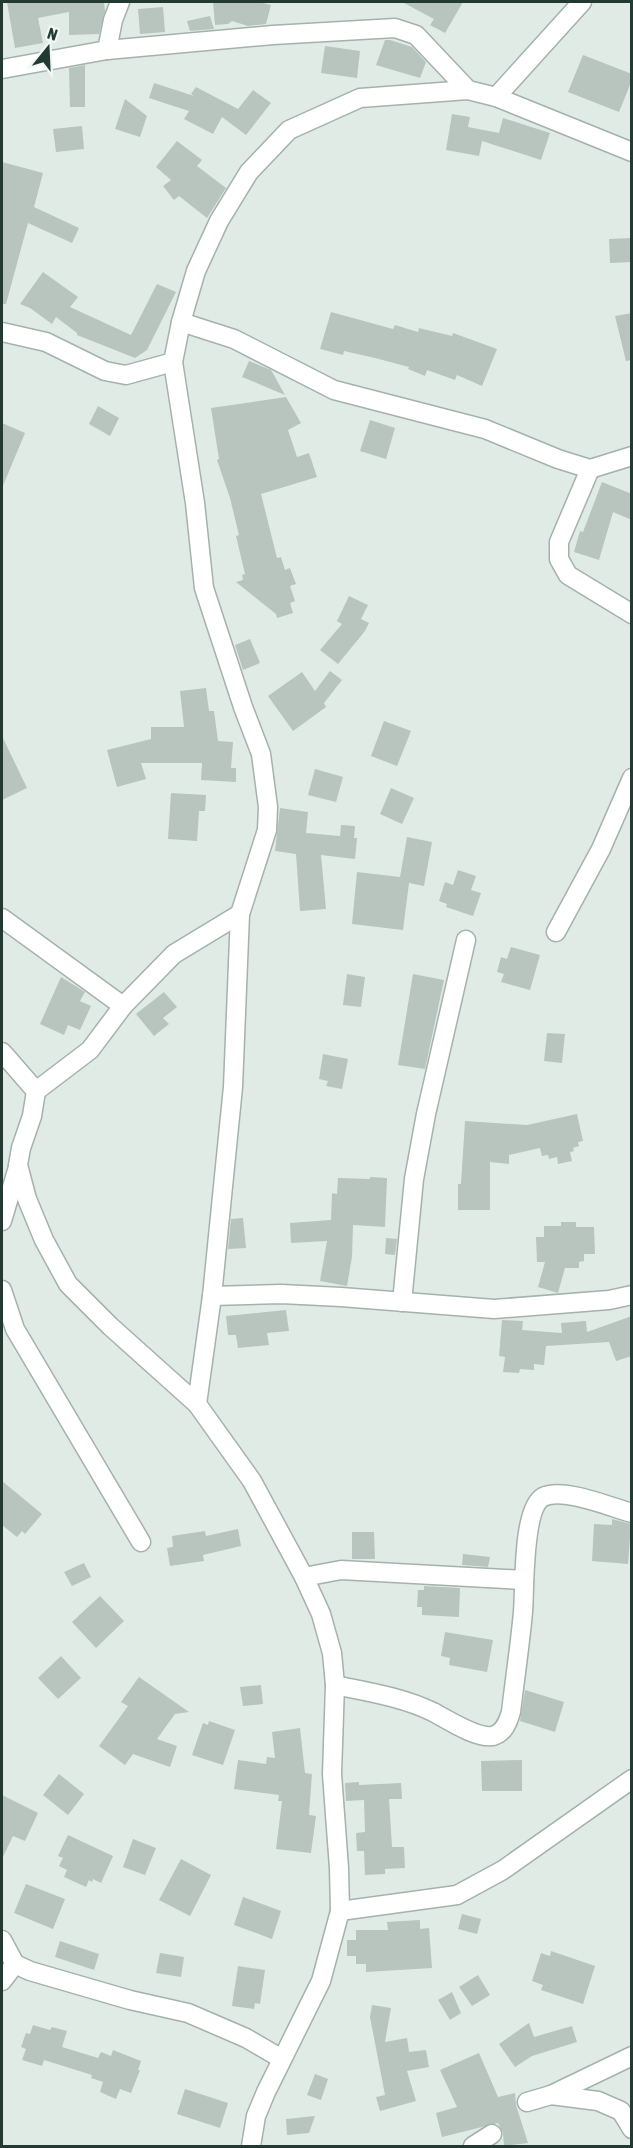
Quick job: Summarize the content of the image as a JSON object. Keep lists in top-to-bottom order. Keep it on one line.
{"north":"top"}
